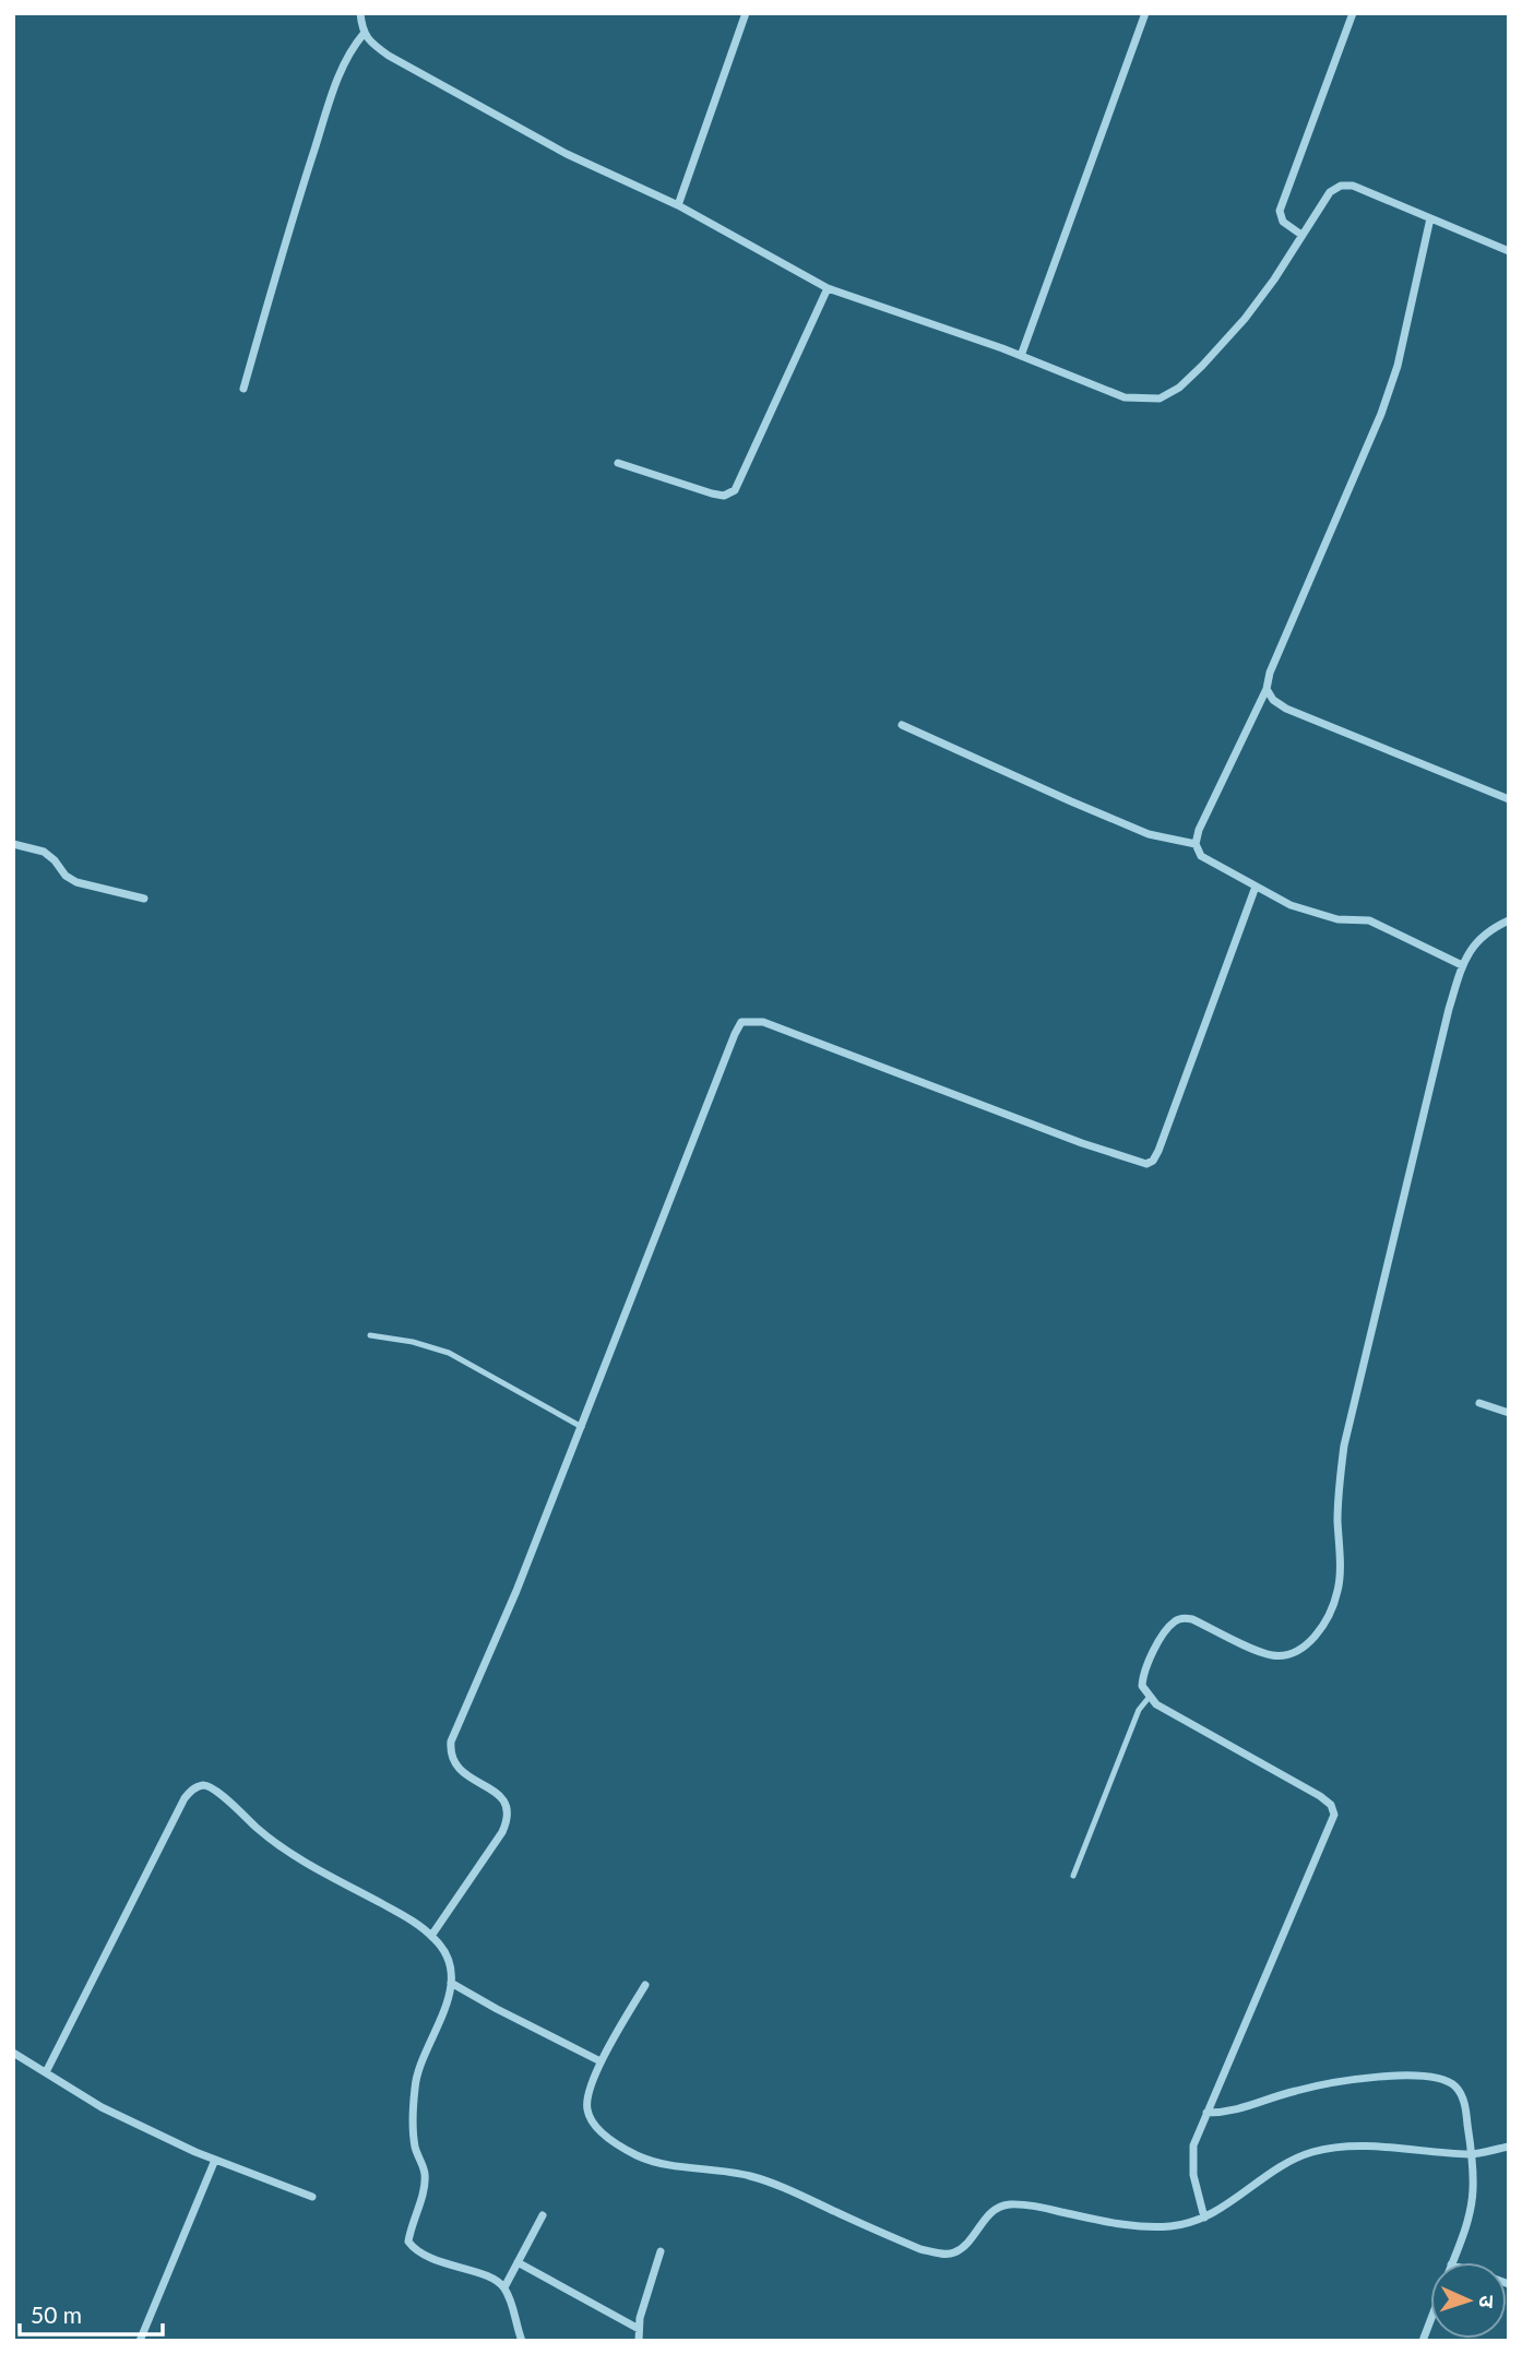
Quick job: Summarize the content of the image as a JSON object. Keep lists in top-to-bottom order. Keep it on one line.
{"scale_bar":"50 m","north":"right"}
